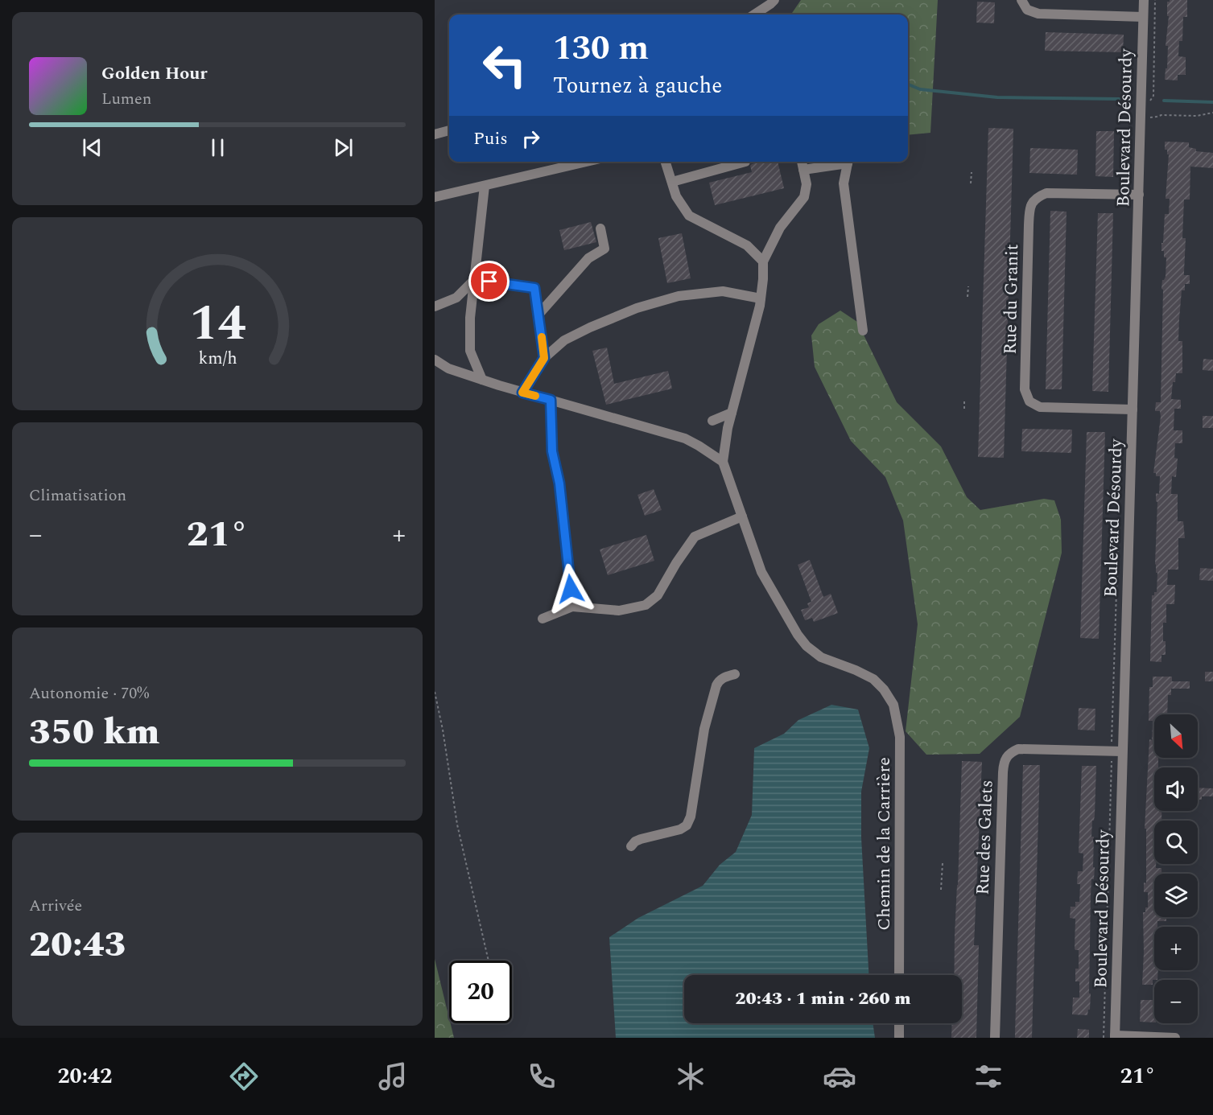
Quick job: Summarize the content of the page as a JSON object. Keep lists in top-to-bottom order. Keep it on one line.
{"streets":{"street":["Boulevard Désourdy","Rue du Granit","Rue des Galets","Chemin de la Carrière"]},"crossings":[["Boulevard Désourdy","Rue du Granit"],["Boulevard Désourdy","Rue des Galets"]],"north":"bottom right","page":{"turn":["130 m","Tournez à gauche"],"song":["Golden Hour","Lumen"],"then":"Puis","tile":["Climatisation",["Autonomie · 70%","350 km"],["Arrivée","20:43"]],"heat":["−","21°","+"],"map_buttons":["+","−"],"limit":"20","trip":"20:43 · 1 min · 260 m","tabs":["20:42","21°"],"gauge":["14","km/h"]}}
